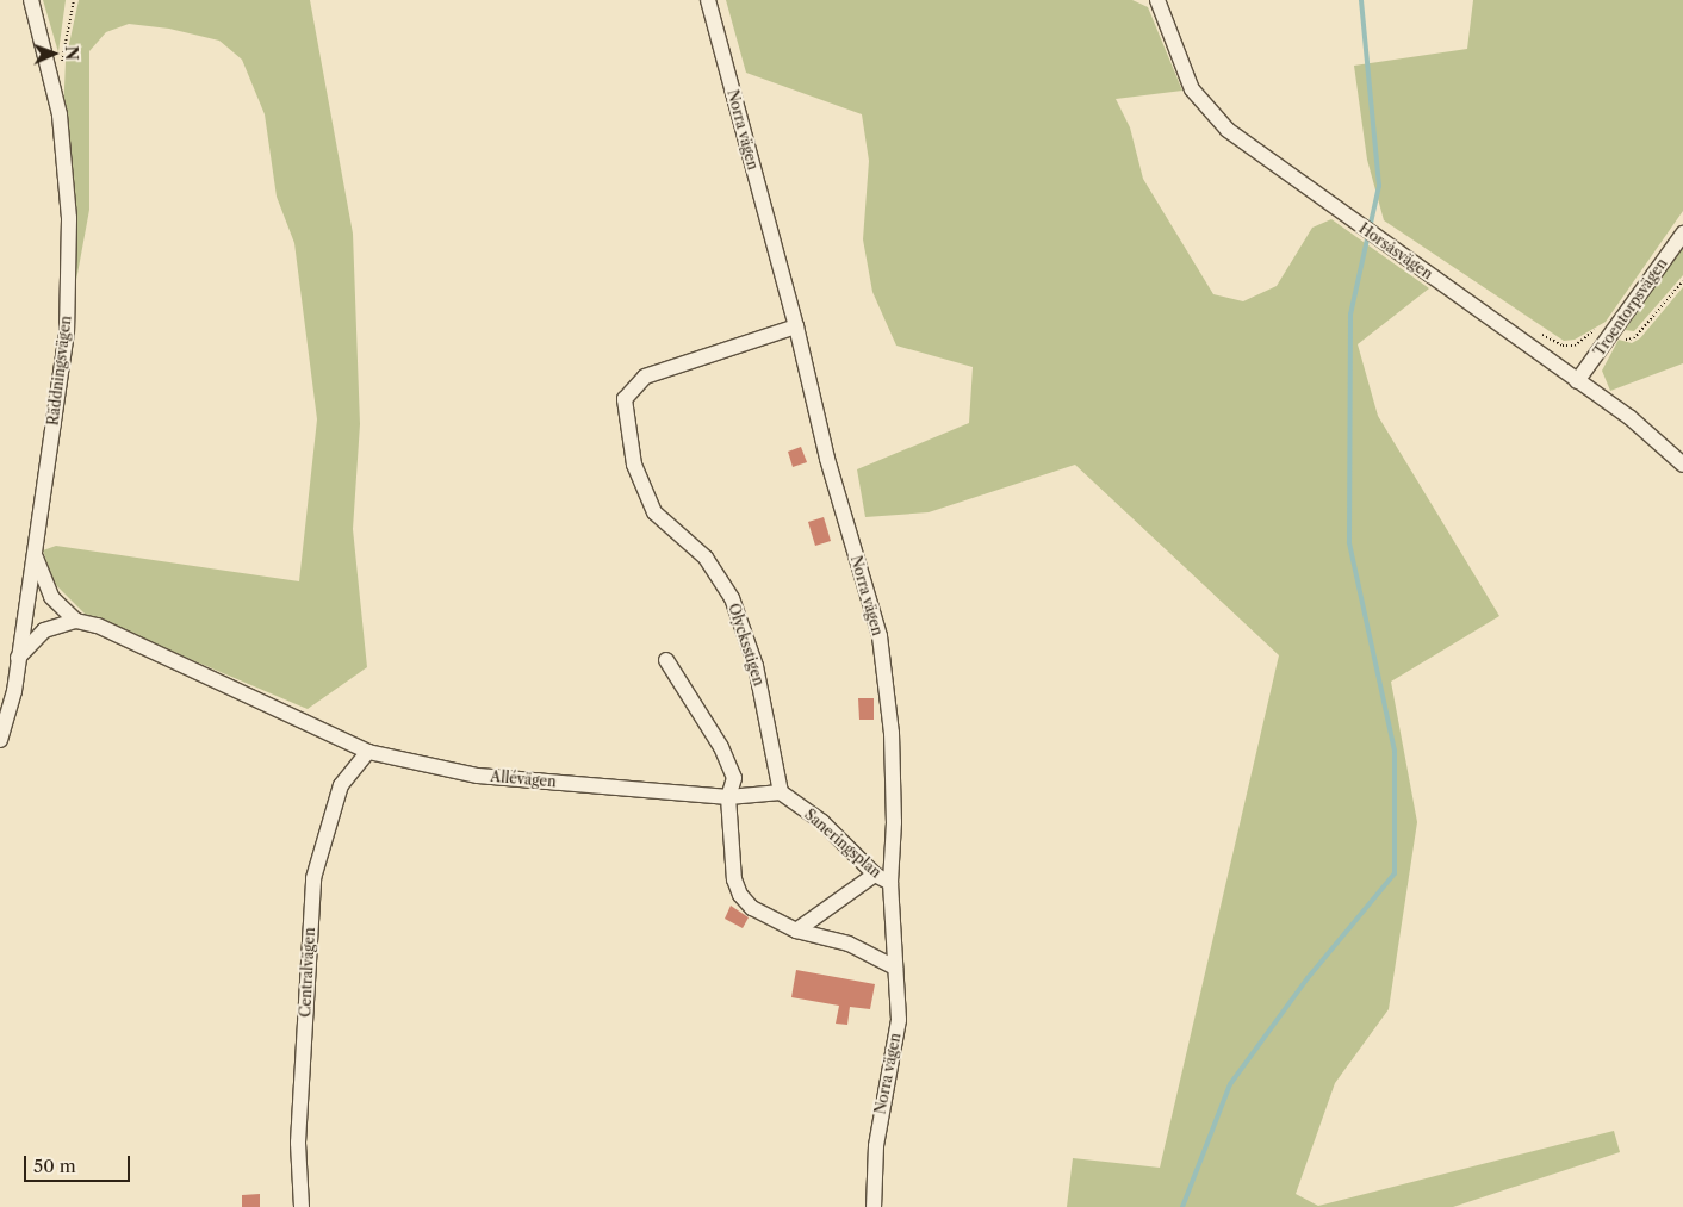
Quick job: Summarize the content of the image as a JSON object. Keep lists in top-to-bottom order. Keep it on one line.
{"streets":{"street":["Norra vägen","Horsåsvägen","Troentorpsvägen","Räddningsvägen","Olycksstigen","Allévägen","Saneringsplan","Centralvägen"]},"crossings":[["Norra vägen","Olycksstigen"],["Norra vägen","Saneringsplan"],["Horsåsvägen","Troentorpsvägen"],["Räddningsvägen","Allévägen"],["Olycksstigen","Saneringsplan"],["Allévägen","Centralvägen"]],"scale_bar":"50 m","north":"right"}
